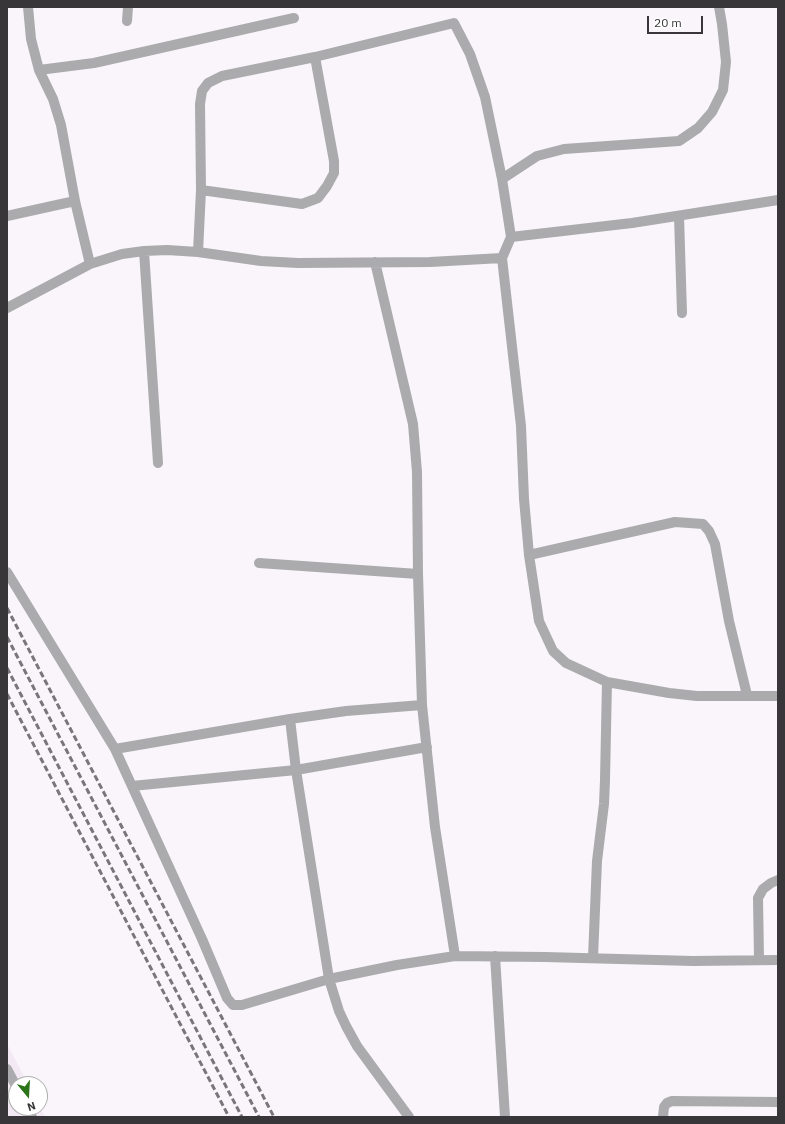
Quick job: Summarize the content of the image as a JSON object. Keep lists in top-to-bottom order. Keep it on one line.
{"scale_bar":"20 m","north":"bottom"}
